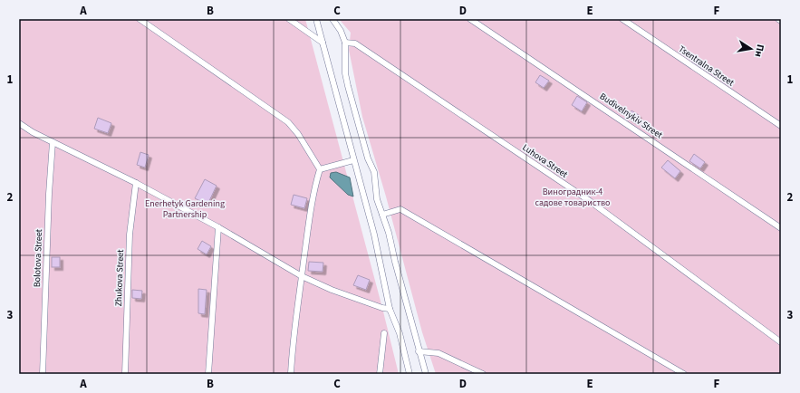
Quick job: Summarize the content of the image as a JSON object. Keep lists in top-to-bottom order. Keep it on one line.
{"streets":{"lane":["Tsentralna Street","Budivelnykiv Street","Luhova Street","Bolotova Street","Zhukova Street"]},"parks":["Виноградник-4 садове товариство","Enerhetyk Gardening Partnership"],"north":"right","grid":{"columns":["A","B","C","D","E","F"],"rows":["1","2","3"]}}
